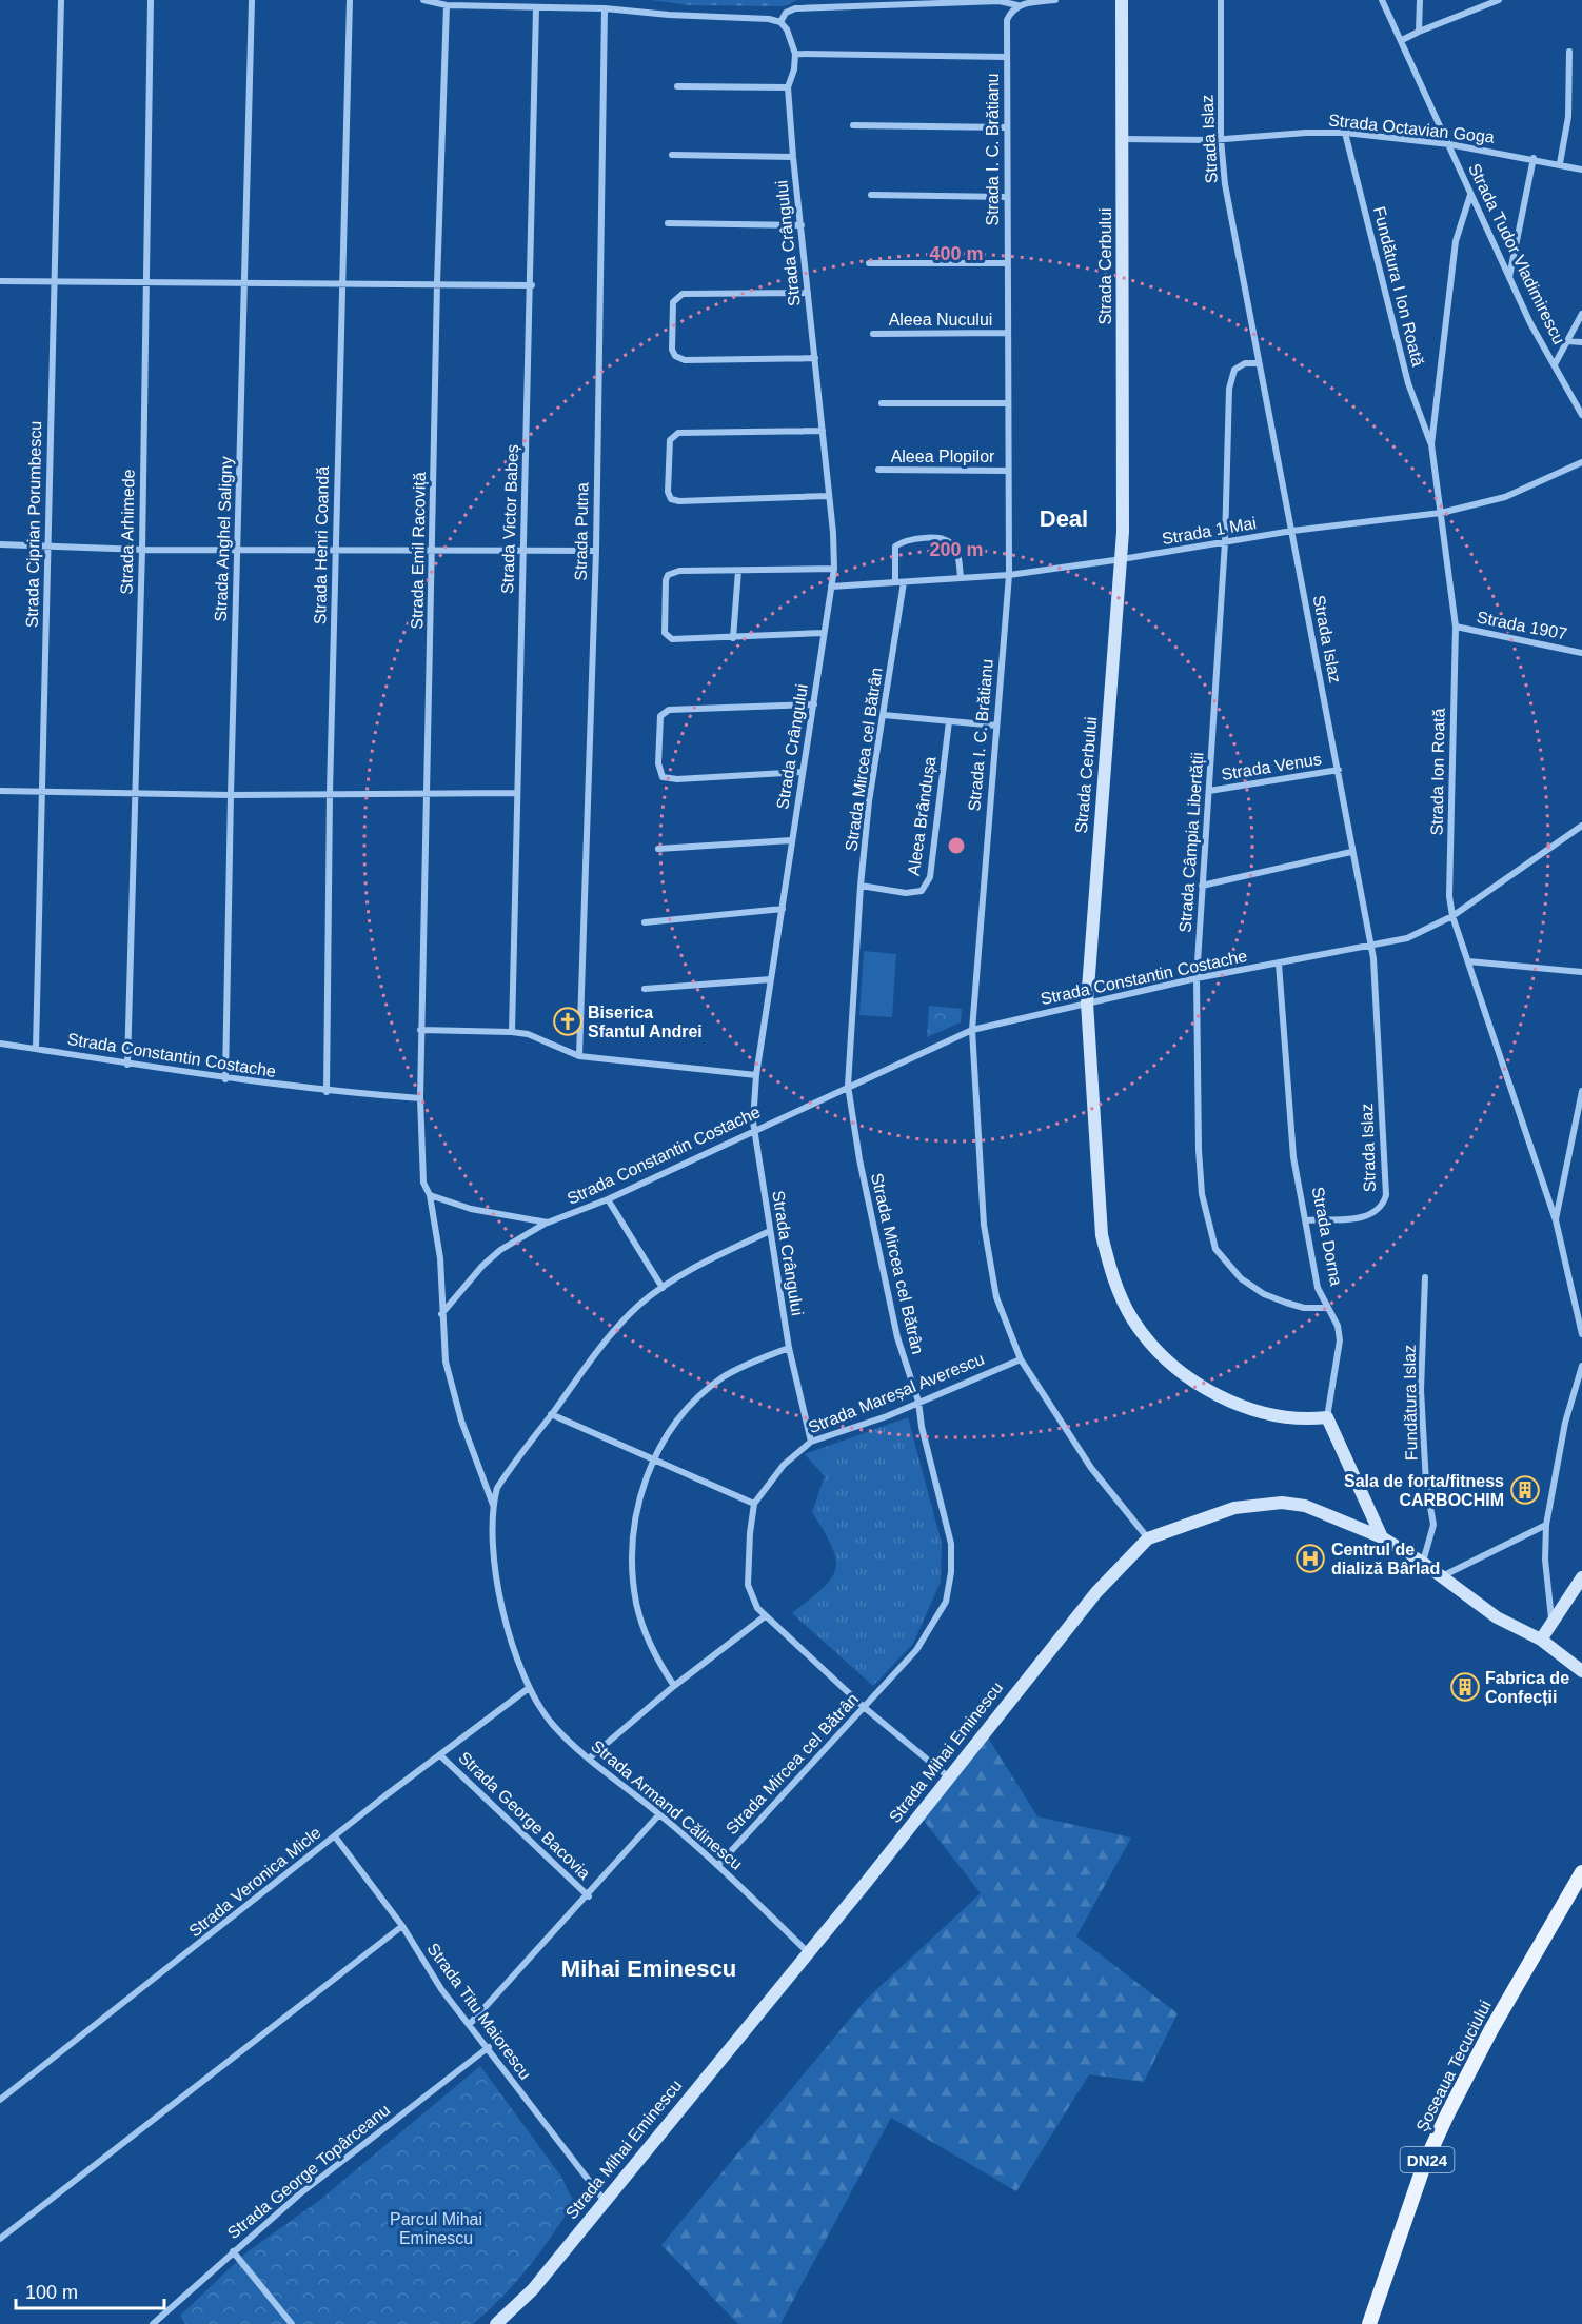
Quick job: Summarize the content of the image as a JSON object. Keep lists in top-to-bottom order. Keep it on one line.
{"streets":{"main road":["Șoseaua Tecuciului","DN24"],"street":["Strada Octavian Goga","Strada Islaz","Strada I. C. Brătianu","Strada Crângului","Strada Tudor Vladimirescu","Strada Cerbului","Fundătura I Ion Roată","Aleea Nucului","Aleea Plopilor","Strada Victor Babeș","Strada Ciprian Porumbescu","Strada 1 Mai","Strada Arhimede","Strada Putna","Strada Anghel Saligny","Strada Henri Coandă","Strada Emil Racoviță","Strada 1907","Strada Mircea cel Bătrân","Strada Venus","Strada Ion Roată","Aleea Brândușa","Strada Câmpia Libertății","Strada Constantin Costache","Strada Dorna","Strada Mareșal Averescu","Fundătura Islaz","Strada Mihai Eminescu","Strada Armand Călinescu","Strada George Bacovia","Strada Veronica Micle","Strada Titu Maiorescu","Strada George Topârceanu"]},"crossings":[["Strada Octavian Goga","Strada Islaz"],["Strada Octavian Goga","Strada Tudor Vladimirescu"],["Strada Octavian Goga","Strada Cerbului"],["Strada Octavian Goga","Fundătura I Ion Roată"],["Strada Islaz","Strada 1 Mai"],["Strada Islaz","Strada Venus"],["Strada Islaz","Strada Câmpia Libertății"],["Strada Islaz","Strada Constantin Costache"],["Strada Islaz","Strada Dorna"],["Strada I. C. Brătianu","Aleea Nucului"],["Strada I. C. Brătianu","Aleea Plopilor"],["Strada I. C. Brătianu","Strada 1 Mai"],["Strada I. C. Brătianu","Strada Constantin Costache"],["Strada I. C. Brătianu","Strada Mareșal Averescu"],["Strada I. C. Brătianu","Strada Mihai Eminescu"],["Strada Crângului","Strada 1 Mai"],["Strada Crângului","Strada Constantin Costache"],["Strada Crângului","Strada Mareșal Averescu"],["Strada Crângului","Strada Armand Călinescu"],["Strada Tudor Vladimirescu","Strada Ion Roată"],["Strada Cerbului","Strada 1 Mai"],["Strada Cerbului","Strada Constantin Costache"],["Strada Cerbului","Strada Dorna"],["Fundătura I Ion Roată","Strada Ion Roată"],["Strada Ciprian Porumbescu","Strada Constantin Costache"],["Strada 1 Mai","Strada Mircea cel Bătrân"],["Strada 1 Mai","Strada Ion Roată"],["Strada 1 Mai","Strada Câmpia Libertății"],["Strada Arhimede","Strada Constantin Costache"],["Strada Anghel Saligny","Strada Constantin Costache"],["Strada Henri Coandă","Strada Constantin Costache"],["Strada Emil Racoviță","Strada Constantin Costache"],["Strada 1907","Strada Ion Roată"],["Strada Mircea cel Bătrân","Aleea Brândușa"],["Strada Mircea cel Bătrân","Strada Constantin Costache"],["Strada Mircea cel Bătrân","Strada Mareșal Averescu"],["Strada Mircea cel Bătrân","Strada Armand Călinescu"],["Strada Venus","Strada Câmpia Libertății"],["Strada Ion Roată","Strada Constantin Costache"],["Strada Câmpia Libertății","Strada Constantin Costache"],["Strada Câmpia Libertății","Strada Dorna"],["Strada Constantin Costache","Strada Dorna"],["Strada Mareșal Averescu","Strada Mihai Eminescu"],["Fundătura Islaz","Strada Mihai Eminescu"],["Strada Mihai Eminescu","Strada Armand Călinescu"],["Strada Mihai Eminescu","Strada Titu Maiorescu"],["Strada Armand Călinescu","Strada Veronica Micle"],["Strada George Bacovia","Strada Veronica Micle"],["Strada Veronica Micle","Strada Titu Maiorescu"],["Strada Titu Maiorescu","Strada George Topârceanu"]],"districts":["Deal","Mihai Eminescu"],"parks":["Parcul Mihai Eminescu"],"places":{"church":["Biserica Sfantul Andrei"],"building":["Sala de forta/fitness CARBOCHIM","Fabrica de Confecții"],"hospital":["Centrul de dializă Bârlad"]},"scale_bar":"100 m","rings":["400 m","200 m"]}
